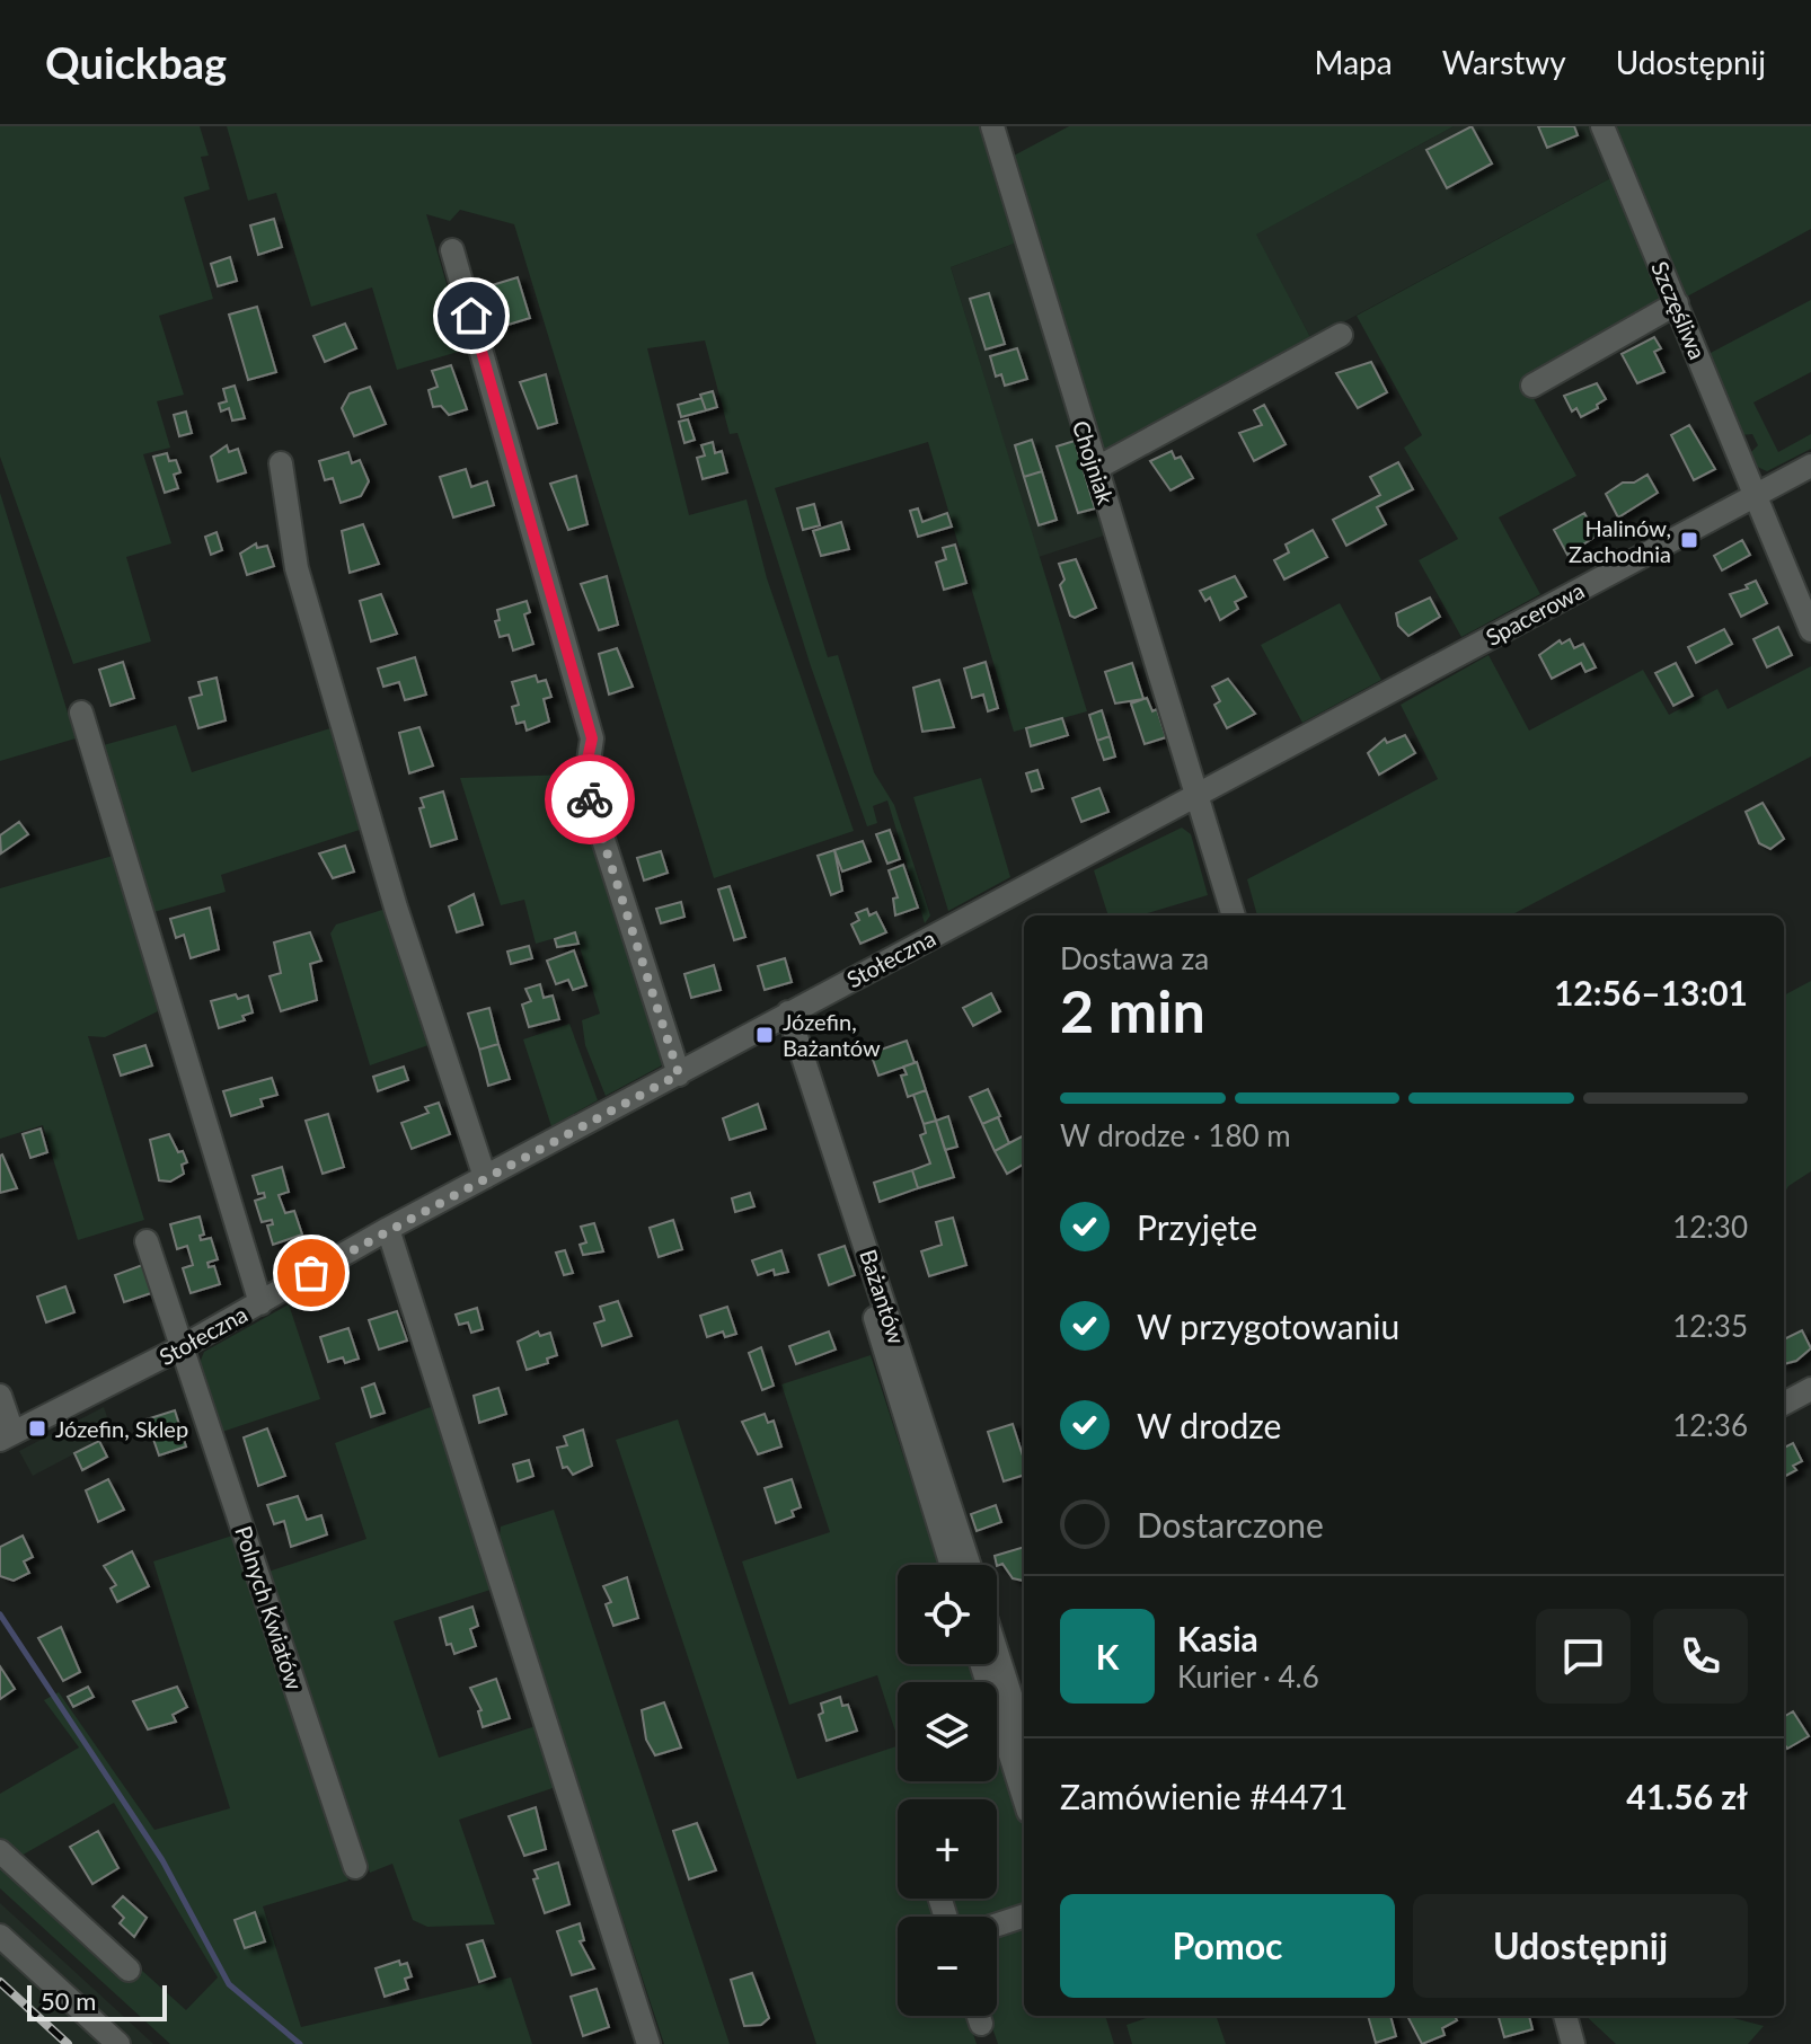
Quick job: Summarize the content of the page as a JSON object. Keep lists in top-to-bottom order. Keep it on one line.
{"streets":{"street":["Szczęśliwa","Chojniak","Spacerowa","Stołeczna","Bażantów","Polnych Kwiatów"]},"crossings":[["Szczęśliwa","Spacerowa"],["Chojniak","Stołeczna"],["Spacerowa","Stołeczna"],["Stołeczna","Bażantów"],["Stołeczna","Polnych Kwiatów"]],"places":{"transit":["Halinów, Zachodnia","Józefin, Bażantów","Józefin, Sklep"]},"scale_bar":"50 m","page":{"header":"Quickbag","nav":["Mapa","Warstwy","Udostępnij"],"heading":["2 min","Dostawa za","12:56–13:01"],"panel":["Kasia","Kurier · 4.6","Zamówienie #4471","41.56 zł"],"bar":"W drodze · 180 m","list":[["Przyjęte","12:30"],["W przygotowaniu","12:35"],["W drodze","12:36"],"Dostarczone"],"map_buttons":["+","−"],"round":"K","buttons":["Pomoc","Udostępnij"],"scale":"50 m"}}
